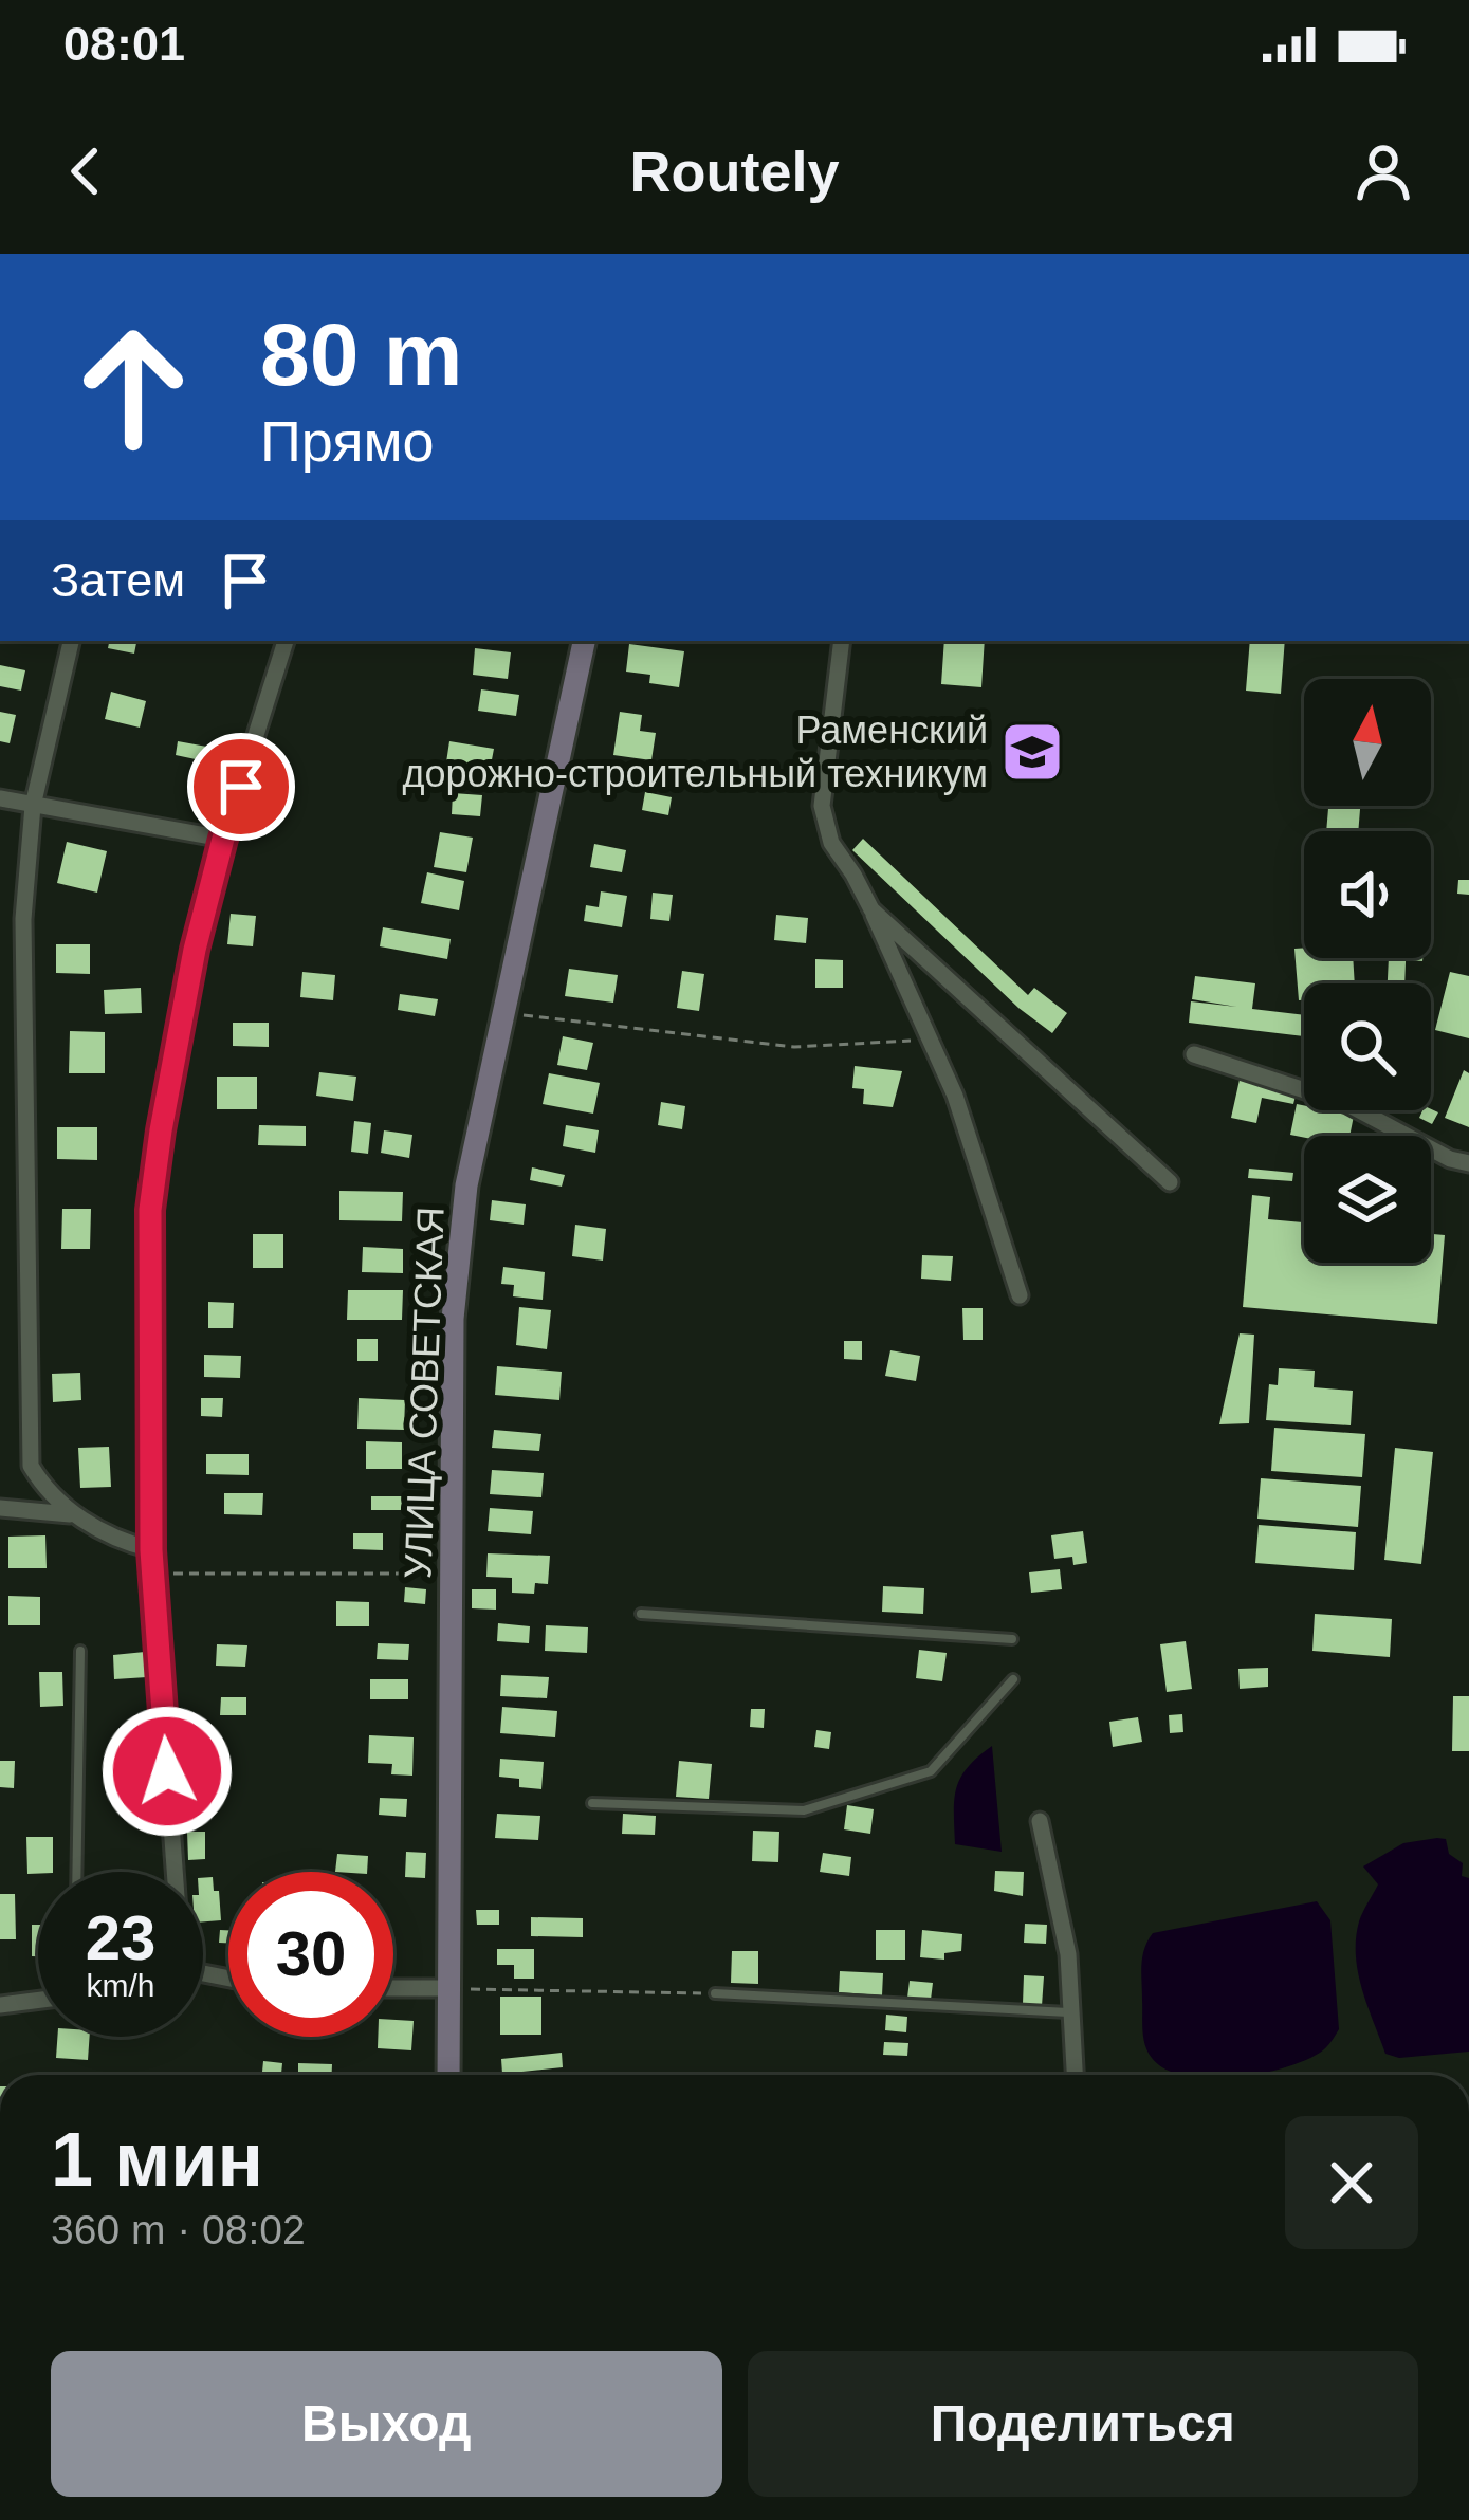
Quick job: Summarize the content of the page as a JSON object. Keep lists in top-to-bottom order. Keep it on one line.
{"streets":{"street":["УЛИЦА СОВЕТСКАЯ"]},"places":{"school or university":["Раменский дорожно-строительный техникум"]},"north":"top","page":{"status":"08:01","header":"Routely","turn":["80 m","Прямо"],"then":"Затем","speed":"23 km/h","limit":"30","heading":["1 мин","360 m · 08:02"],"buttons":["Выход","Поделиться"]}}
